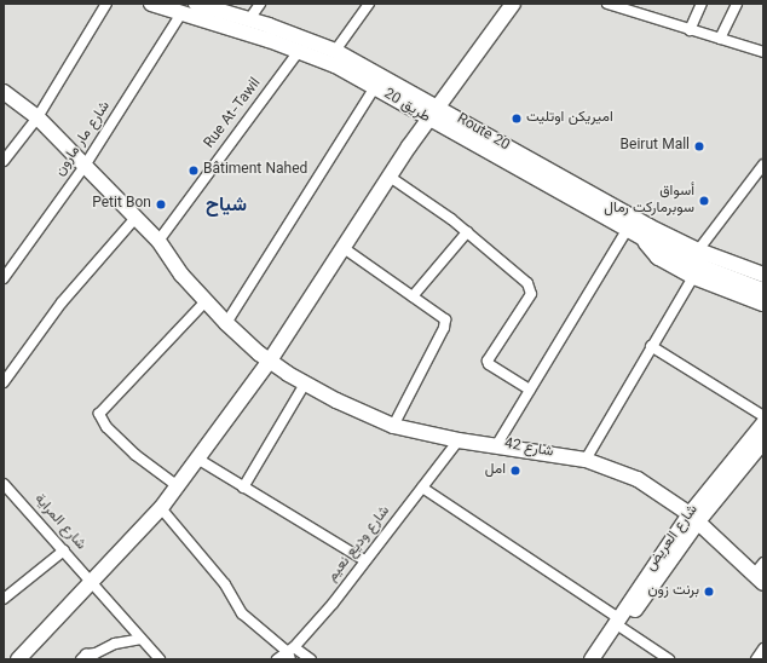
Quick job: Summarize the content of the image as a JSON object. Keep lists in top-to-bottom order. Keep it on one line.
{"streets":{"street":["طريق 20","Rue At-Tawil","Route 20","شارع مار مارون","شارع 42","شارع المراية","شارع العريض","شارع وديع نعيم"]},"crossings":[["طريق 20","Rue At-Tawil"],["طريق 20","شارع مار مارون"],["Rue At-Tawil","شارع 42"],["شارع مار مارون","شارع 42"],["شارع 42","شارع العريض"],["شارع 42","شارع وديع نعيم"]],"districts":["شياح"],"places":["اميريكن اوتليت","Beirut Mall","Bâtiment Nahed","أسواق سوبرماركت رمال","Petit Bon","امل","برنت زون"]}
